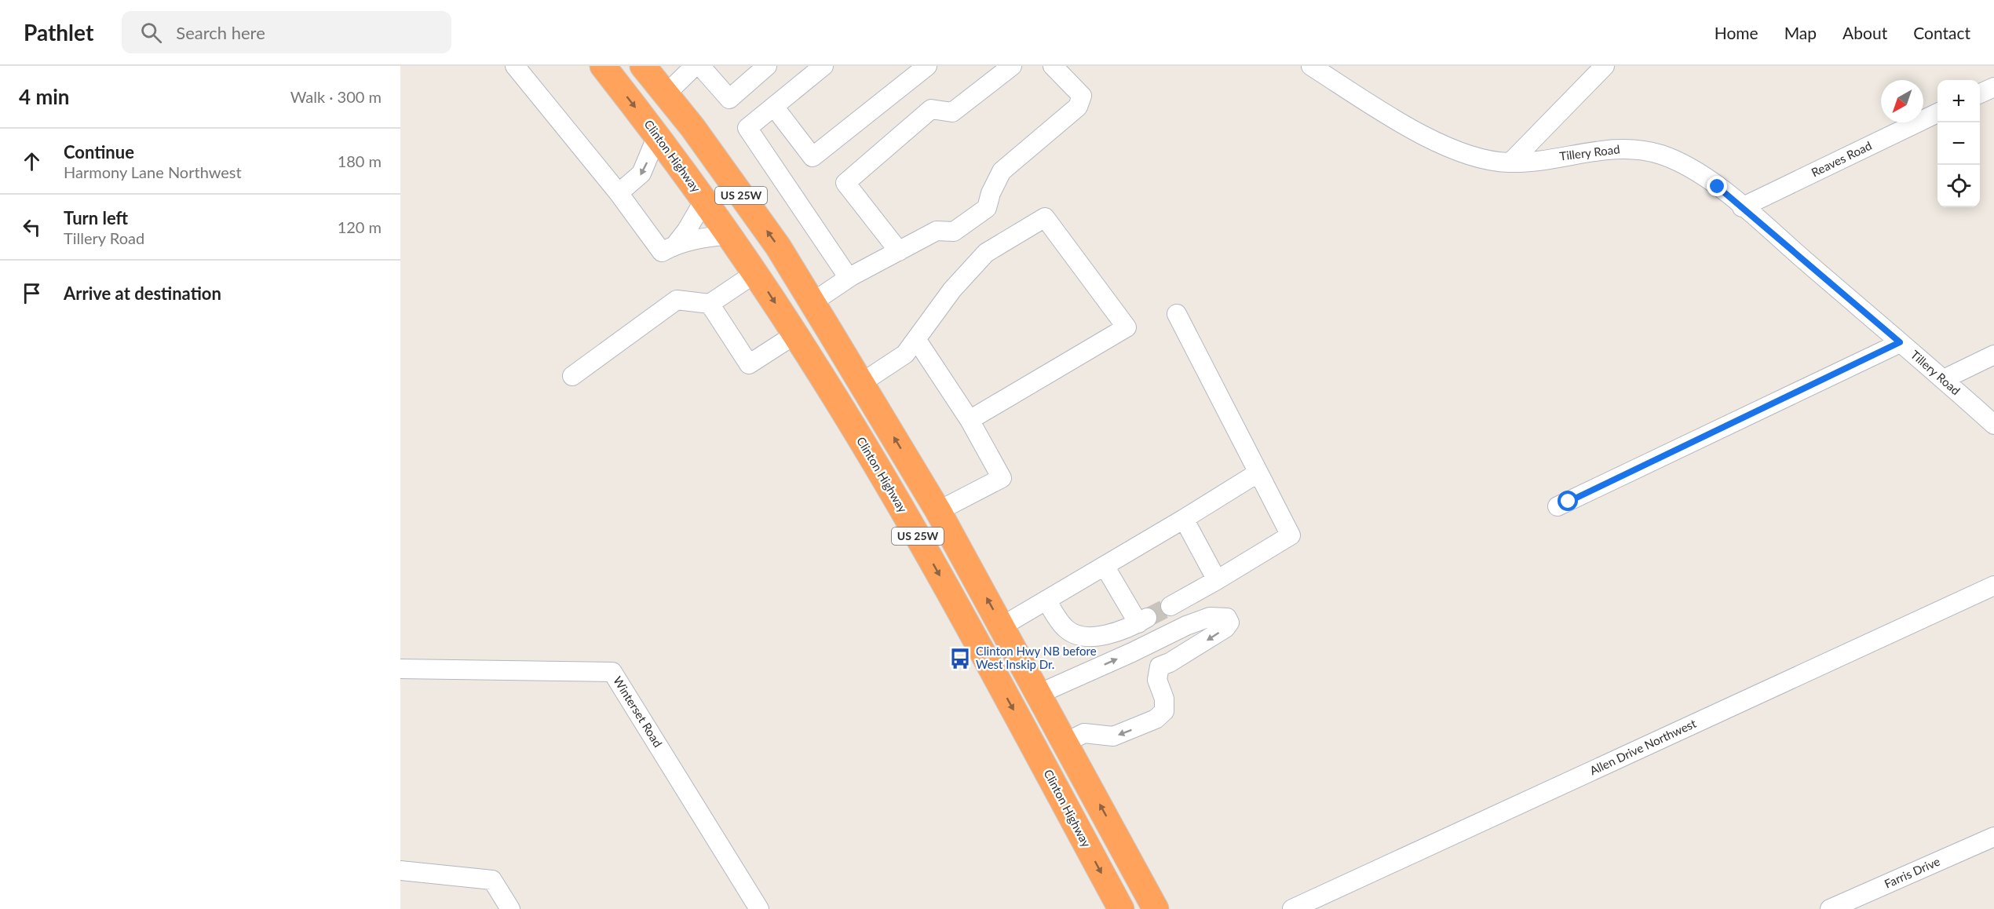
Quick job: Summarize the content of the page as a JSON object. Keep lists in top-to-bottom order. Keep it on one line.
{"streets":{"highway":["Clinton Highway","US 25W"],"street":["Tillery Road","Reaves Road","Winterset Road","Allen Drive Northwest","Farris Drive"]},"crossings":[["Tillery Road","Reaves Road"]],"places":{"bus stop":["Clinton Hwy NB before West Inskip Dr."]},"north":"bottom left","page":{"header":"Pathlet","search":"Search here","nav":["Home","Map","About","Contact"],"heading":["4 min","Walk · 300 m"],"map_buttons":["+","−"],"list":[["Continue","Harmony Lane Northwest","180 m"],["Turn left","Tillery Road","120 m"],"Arrive at destination"]}}
